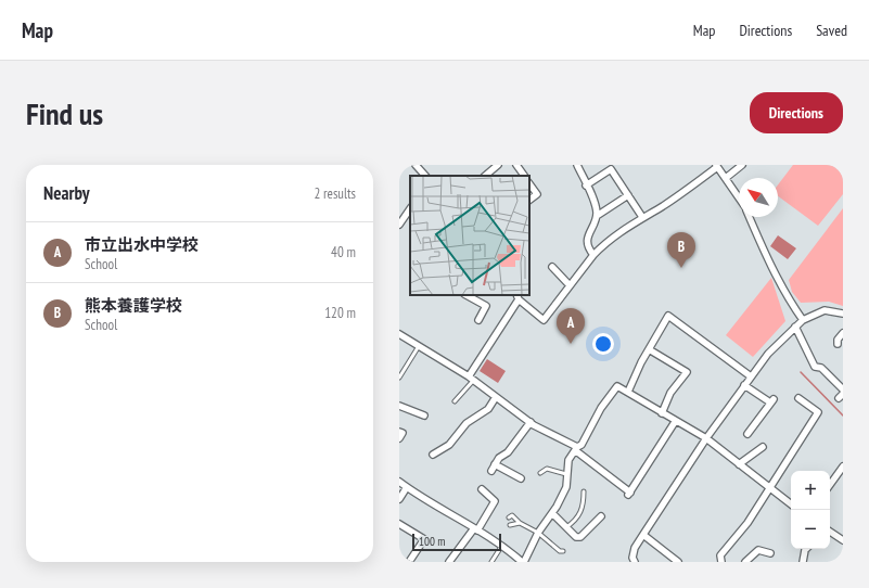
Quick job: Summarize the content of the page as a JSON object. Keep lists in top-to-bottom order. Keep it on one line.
{"scale_bar":"100 m","north":"top left","page":{"header":"Map","nav":["Map","Directions","Saved"],"buttons":"Directions","title":"Find us","heading":["Nearby","2 results"],"list":[{"mark":"A","name":"市立出水中学校","note":"School","value":"40 m"},{"mark":"B","name":"熊本養護学校","note":"School","value":"120 m"}],"pins":["B","A"],"map_buttons":["+","−"],"scale":"100 m"}}
